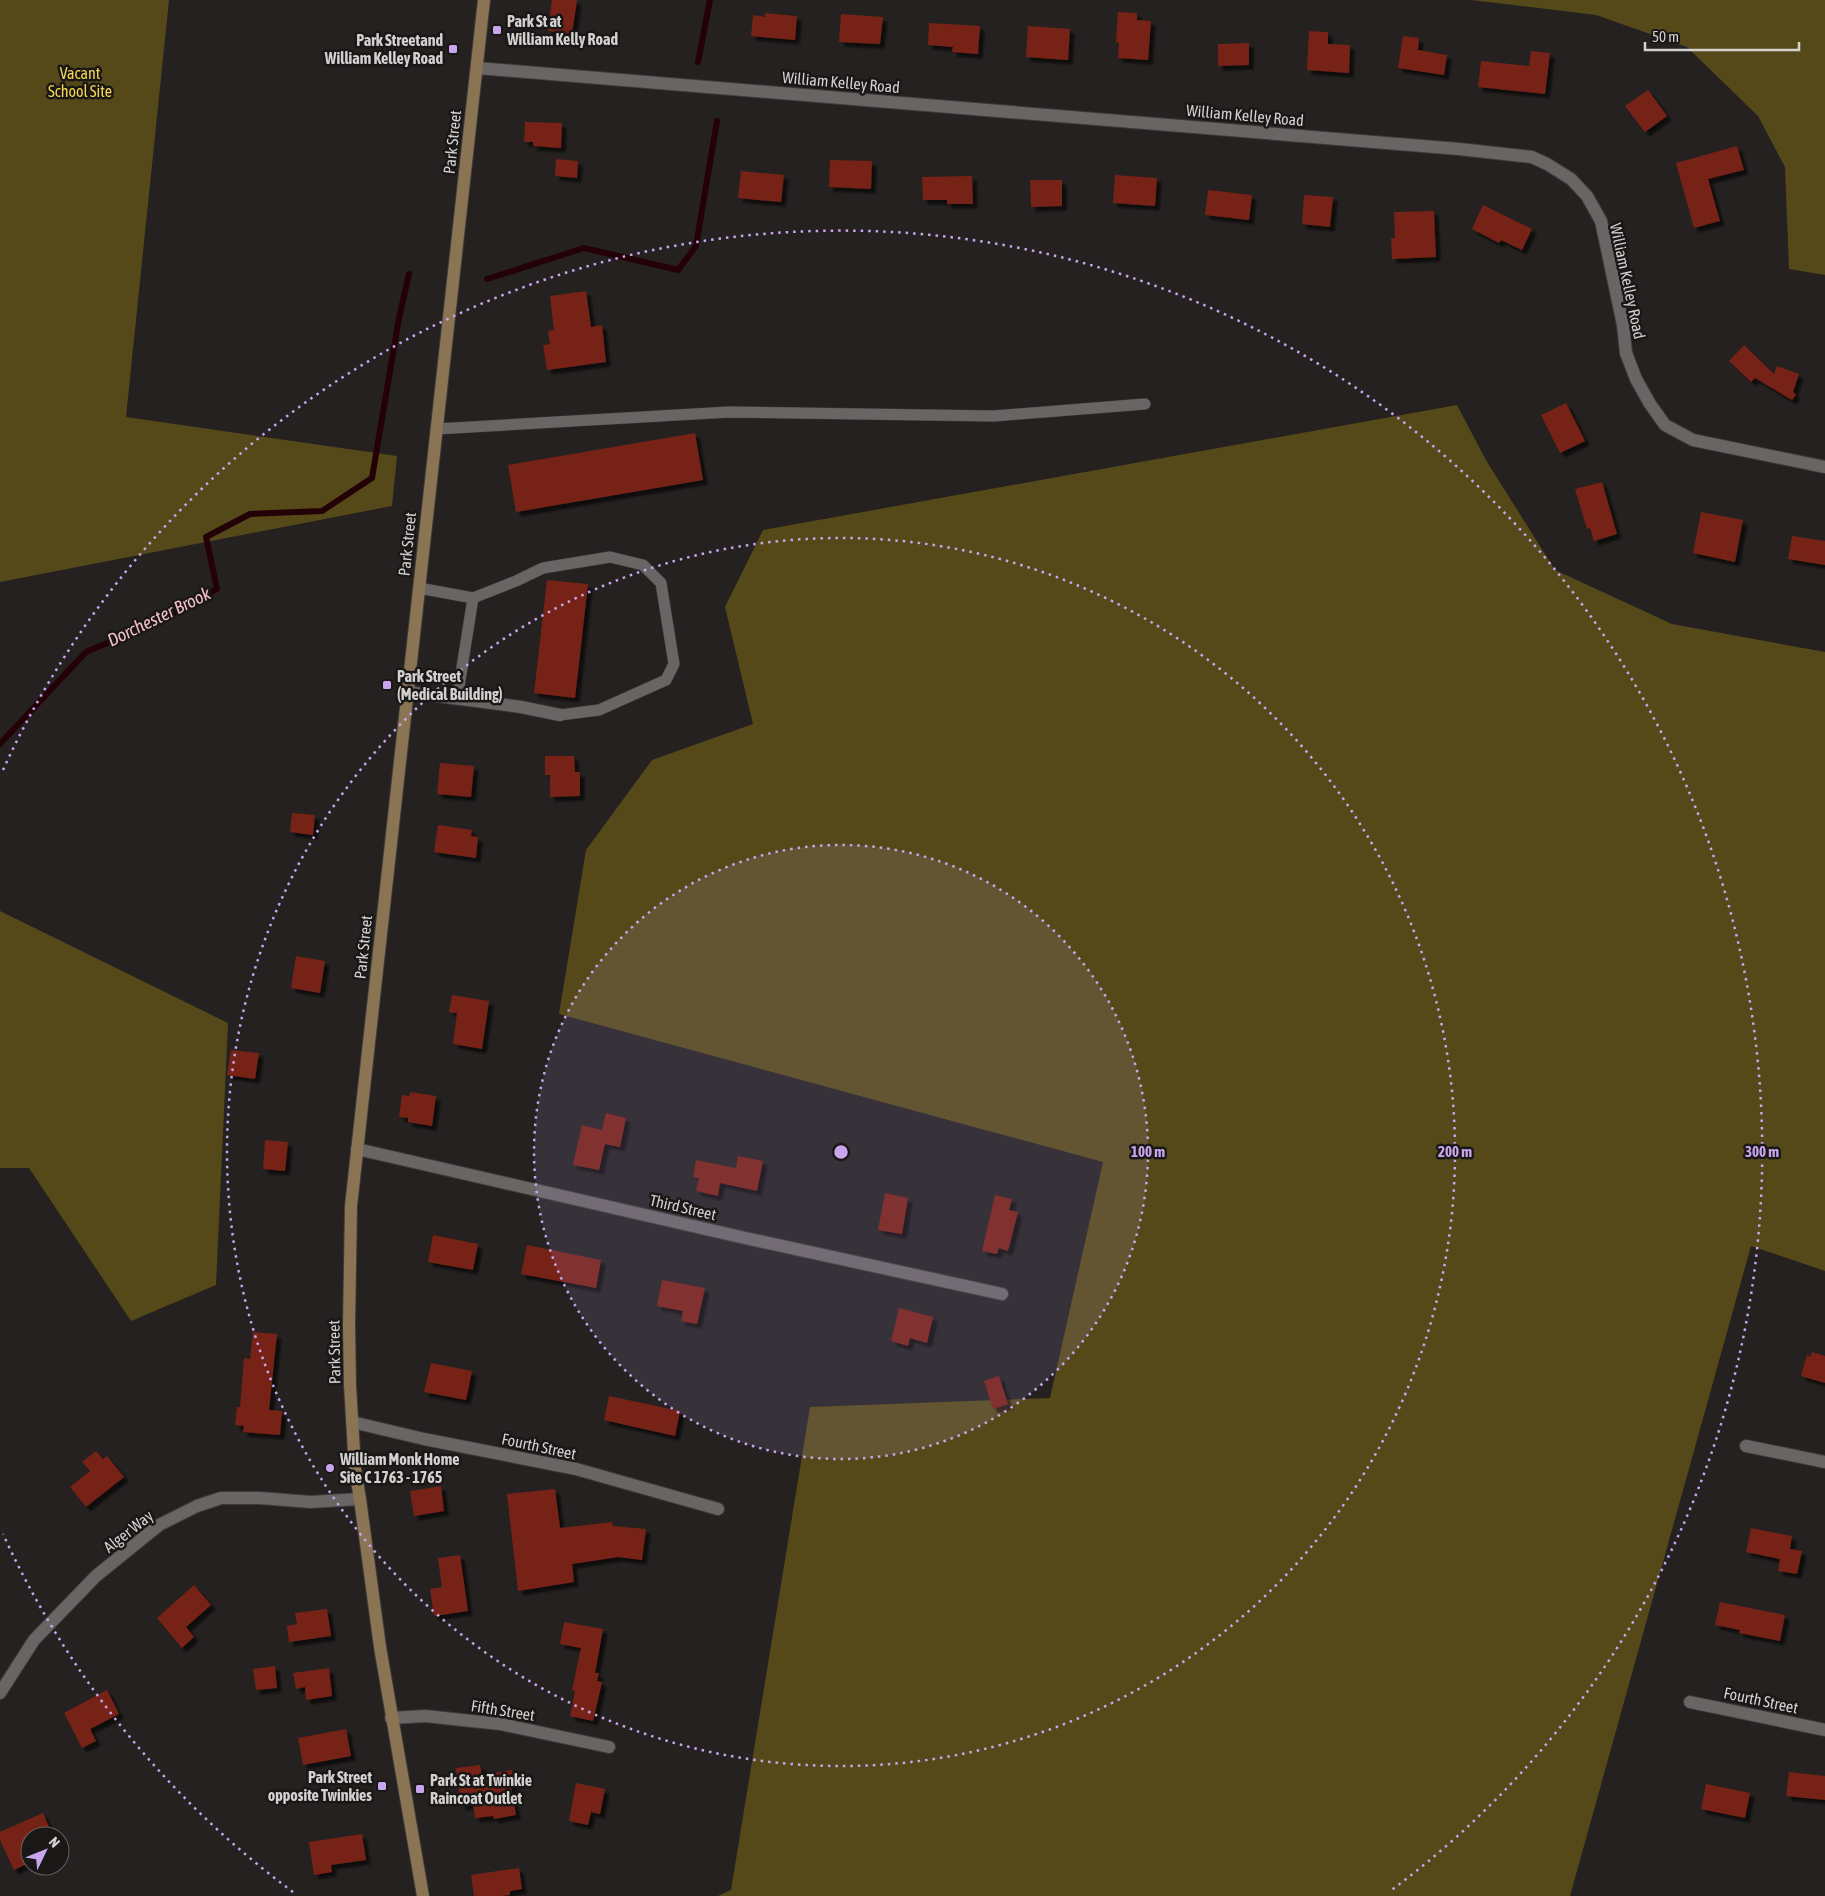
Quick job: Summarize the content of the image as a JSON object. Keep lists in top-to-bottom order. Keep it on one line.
{"streets":{"main road":["Park Street"],"street":["William Kelley Road","Third Street","Fourth Street","Alger Way","Fifth Street"]},"crossings":[["William Kelley Road","Park Street"],["Park Street","Third Street"],["Park Street","Fourth Street"],["Park Street","Alger Way"],["Park Street","Fifth Street"]],"water":["Dorchester Brook"],"parks":["Vacant School Site"],"places":{"transit":["Park St at William Kelly Road","Park Streetand William Kelley Road","Park Street (Medical Building)","Park Street opposite Twinkies","Park St at Twinkie Raincoat Outlet"],"other":["William Monk Home Site C 1763 - 1765"]},"scale_bar":"50 m","north":"top right","rings":["100 m","200 m","300 m"]}
